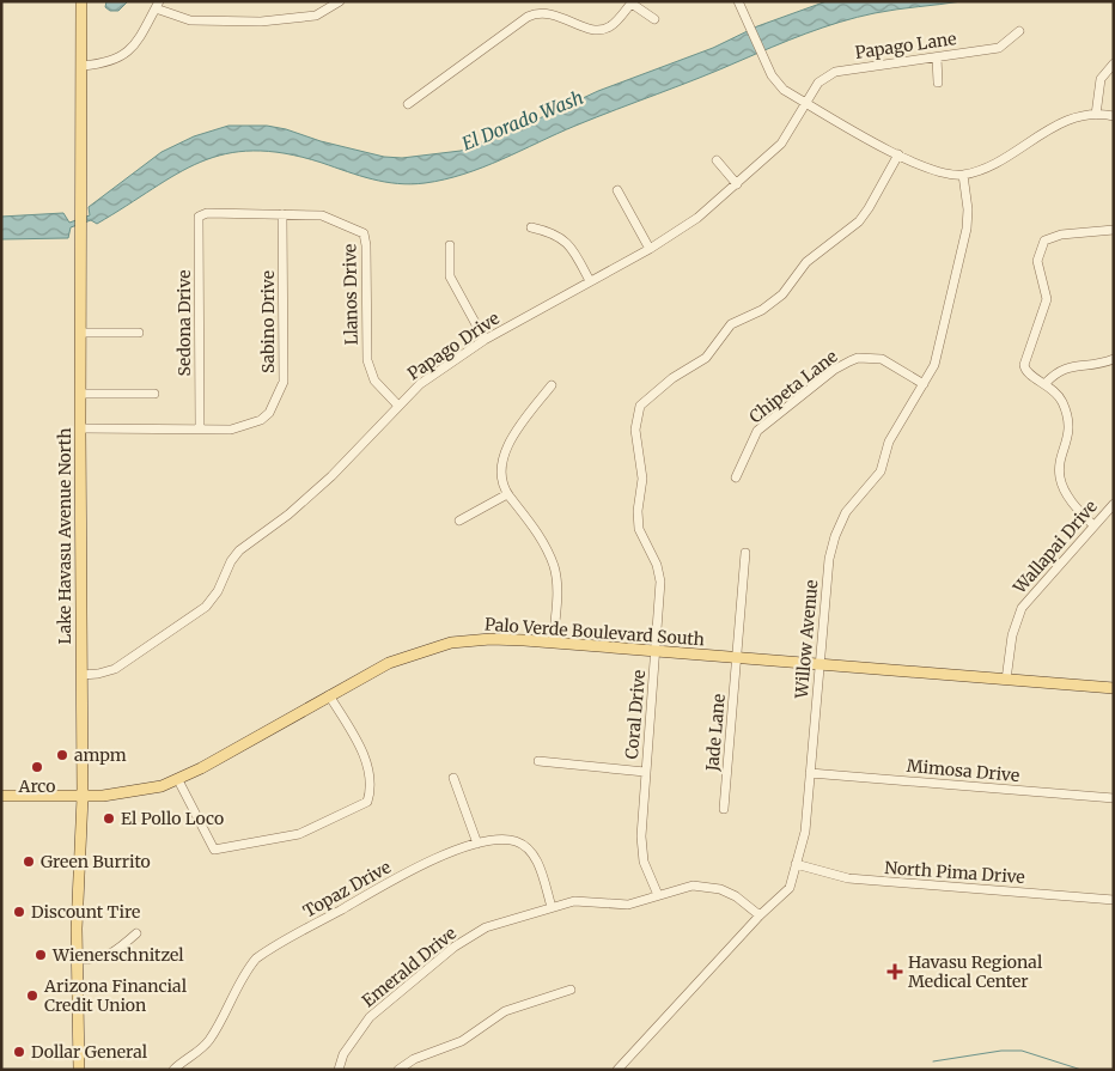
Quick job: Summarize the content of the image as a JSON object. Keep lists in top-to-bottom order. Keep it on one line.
{"streets":{"main road":["Lake Havasu Avenue North","Palo Verde Boulevard South"],"street":["Papago Lane","Llanos Drive","Sabino Drive","Sedona Drive","Papago Drive","Chipeta Lane","Wallapai Drive","Willow Avenue","Coral Drive","Jade Lane","Mimosa Drive","North Pima Drive","Topaz Drive","Emerald Drive"]},"crossings":[["Papago Lane","Papago Drive"],["Llanos Drive","Sabino Drive"],["Llanos Drive","Sedona Drive"],["Llanos Drive","Papago Drive"],["Sabino Drive","Sedona Drive"],["Sabino Drive","Lake Havasu Avenue North"],["Papago Drive","Lake Havasu Avenue North"],["Chipeta Lane","Willow Avenue"],["Lake Havasu Avenue North","Palo Verde Boulevard South"],["Wallapai Drive","Palo Verde Boulevard South"],["Palo Verde Boulevard South","Willow Avenue"],["Palo Verde Boulevard South","Coral Drive"],["Palo Verde Boulevard South","Jade Lane"],["Willow Avenue","Mimosa Drive"],["Willow Avenue","North Pima Drive"],["Willow Avenue","Emerald Drive"],["Coral Drive","Emerald Drive"],["Topaz Drive","Emerald Drive"]],"water":["El Dorado Wash"],"places":{"other":["ampm","Arco","El Pollo Loco","Green Burrito","Discount Tire","Wienerschnitzel","Arizona Financial Credit Union","Dollar General"],"health":["Havasu Regional Medical Center"]}}
